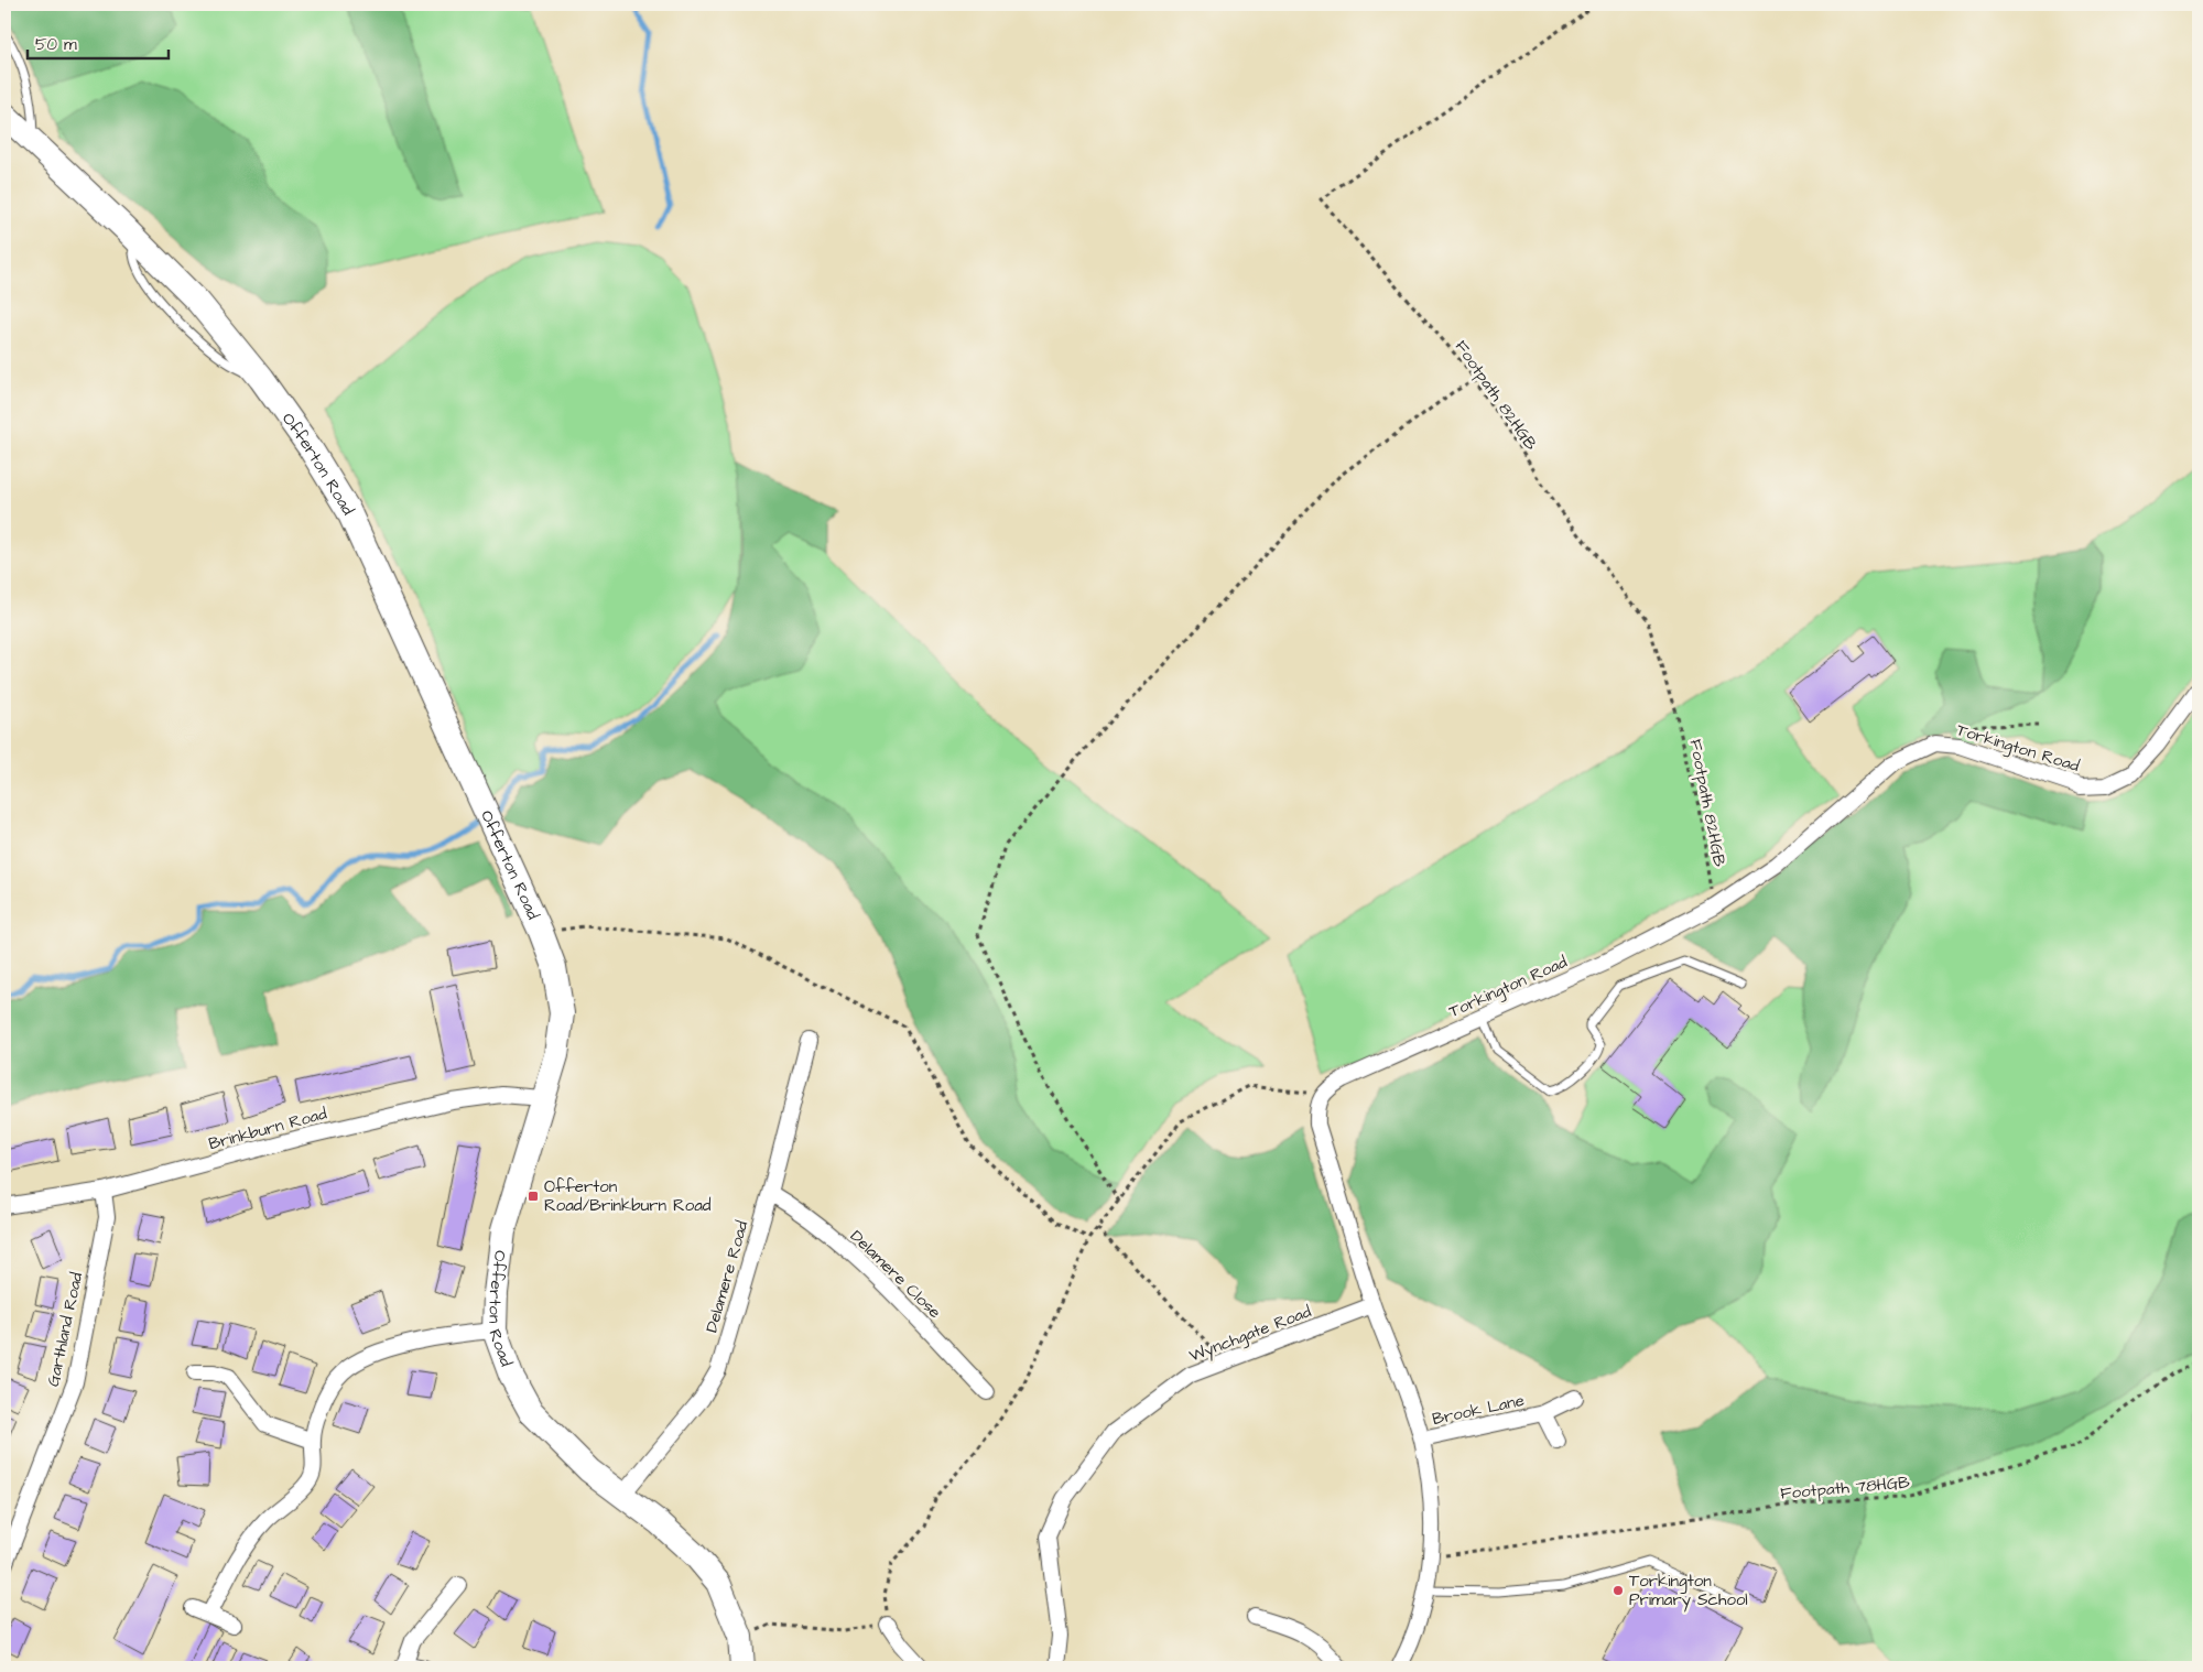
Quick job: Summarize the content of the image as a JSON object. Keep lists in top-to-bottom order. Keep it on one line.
{"streets":{"main road":["Offerton Road"],"street":["Torkington Road","Brinkburn Road","Delamere Close","Delamere Road","Garthland Road","Wynchgate Road","Brook Lane"],"path":["Footpath 82HGB","Footpath 78HGB"]},"crossings":[["Footpath 82HGB","Torkington Road"],["Offerton Road","Brinkburn Road"],["Offerton Road","Delamere Road"],["Brinkburn Road","Garthland Road"],["Delamere Close","Delamere Road"]],"places":{"transit":["Offerton Road/Brinkburn Road"],"other":["Torkington Primary School"]},"scale_bar":"50 m"}
